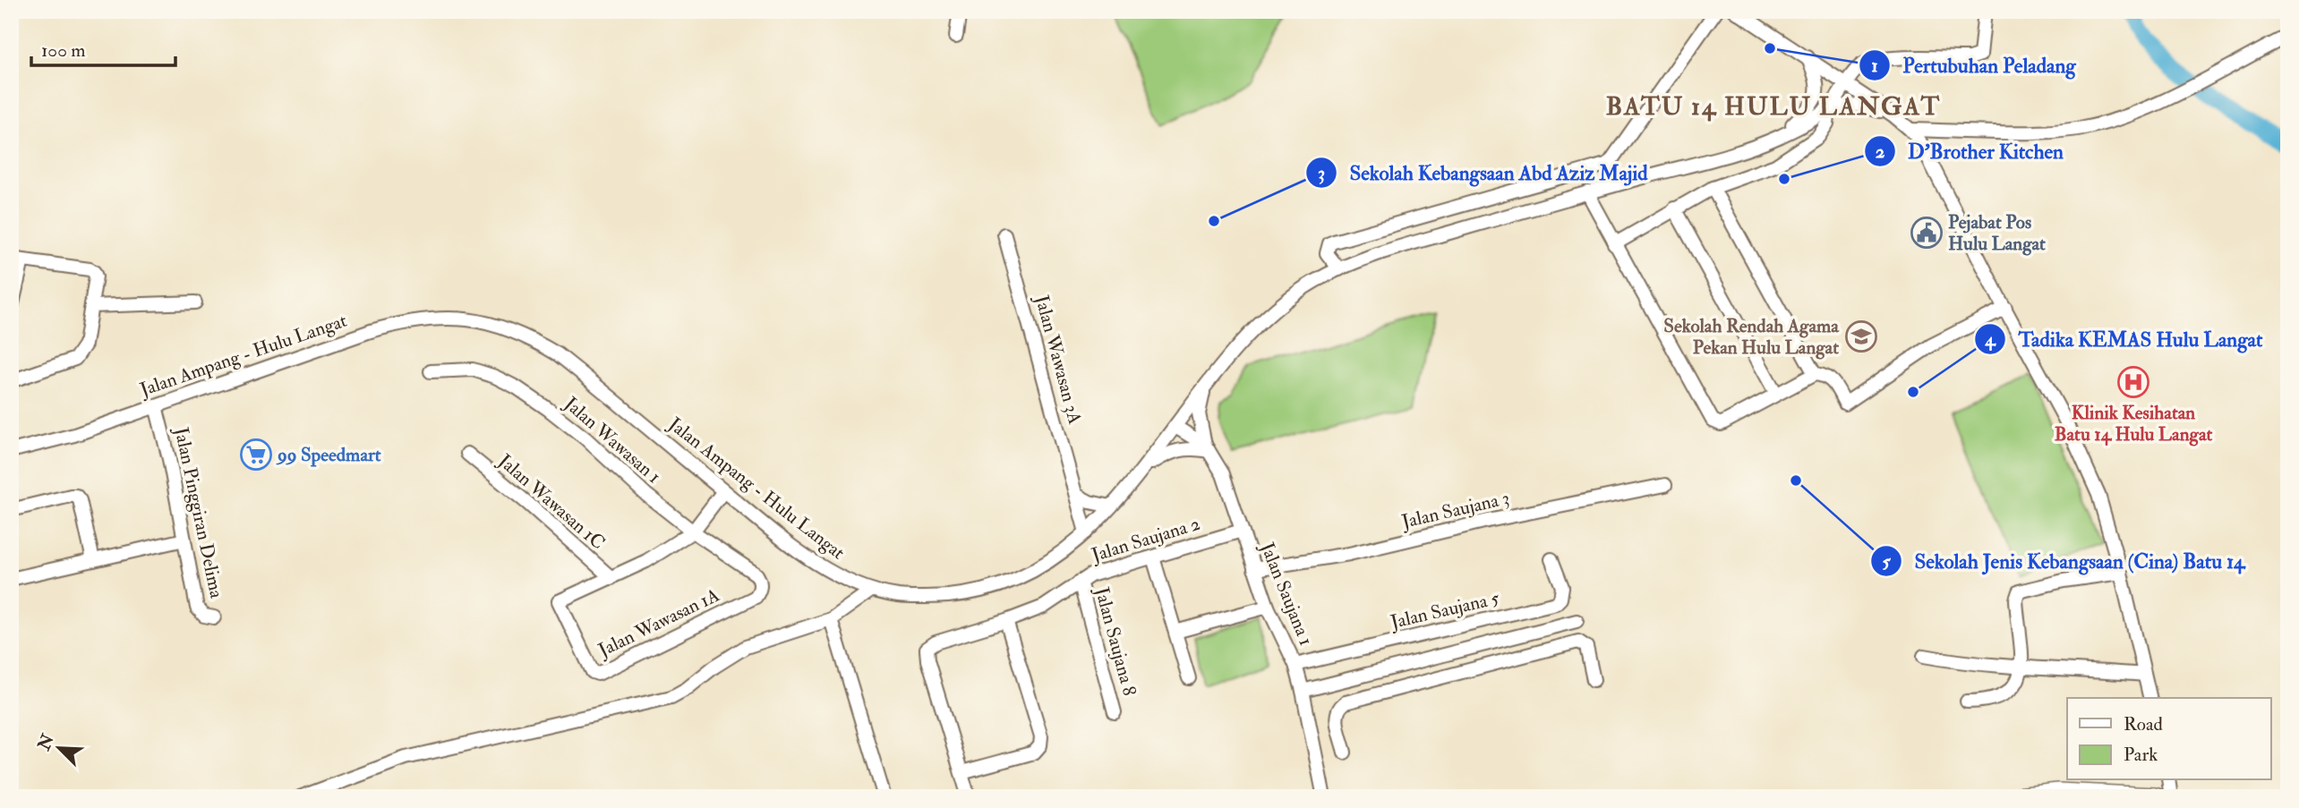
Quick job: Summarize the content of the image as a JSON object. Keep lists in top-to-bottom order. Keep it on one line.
{"streets":{"street":["Jalan Ampang - Hulu Langat","Jalan Wawasan 3A","Jalan Wawasan 1","Jalan Wawasan 1C","Jalan Saujana 3","Jalan Pinggiran Delima","Jalan Saujana 2","Jalan Saujana 1","Jalan Saujana 5","Jalan Wawasan 1A","Jalan Saujana 8"]},"crossings":[["Jalan Ampang - Hulu Langat","Jalan Wawasan 3A"],["Jalan Ampang - Hulu Langat","Jalan Pinggiran Delima"],["Jalan Ampang - Hulu Langat","Jalan Saujana 1"],["Jalan Wawasan 1","Jalan Wawasan 1A"],["Jalan Wawasan 1C","Jalan Wawasan 1A"],["Jalan Saujana 3","Jalan Saujana 1"],["Jalan Saujana 2","Jalan Saujana 1"],["Jalan Saujana 2","Jalan Saujana 8"],["Jalan Saujana 1","Jalan Saujana 5"]],"districts":["BATU 14 HULU LANGAT"],"places":{"other":["Pertubuhan Peladang","D’Brother Kitchen","Sekolah Kebangsaan Abd Aziz Majid","Tadika KEMAS Hulu Langat","Sekolah Jenis Kebangsaan (Cina) Batu 14"],"public building":["Pejabat Pos Hulu Langat"],"school or university":["Sekolah Rendah Agama Pekan Hulu Langat"],"hospital":["Klinik Kesihatan Batu 14 Hulu Langat"],"supermarket":["99 Speedmart"]},"legend":["Road","Park"],"scale_bar":"100 m","north":"top left"}
